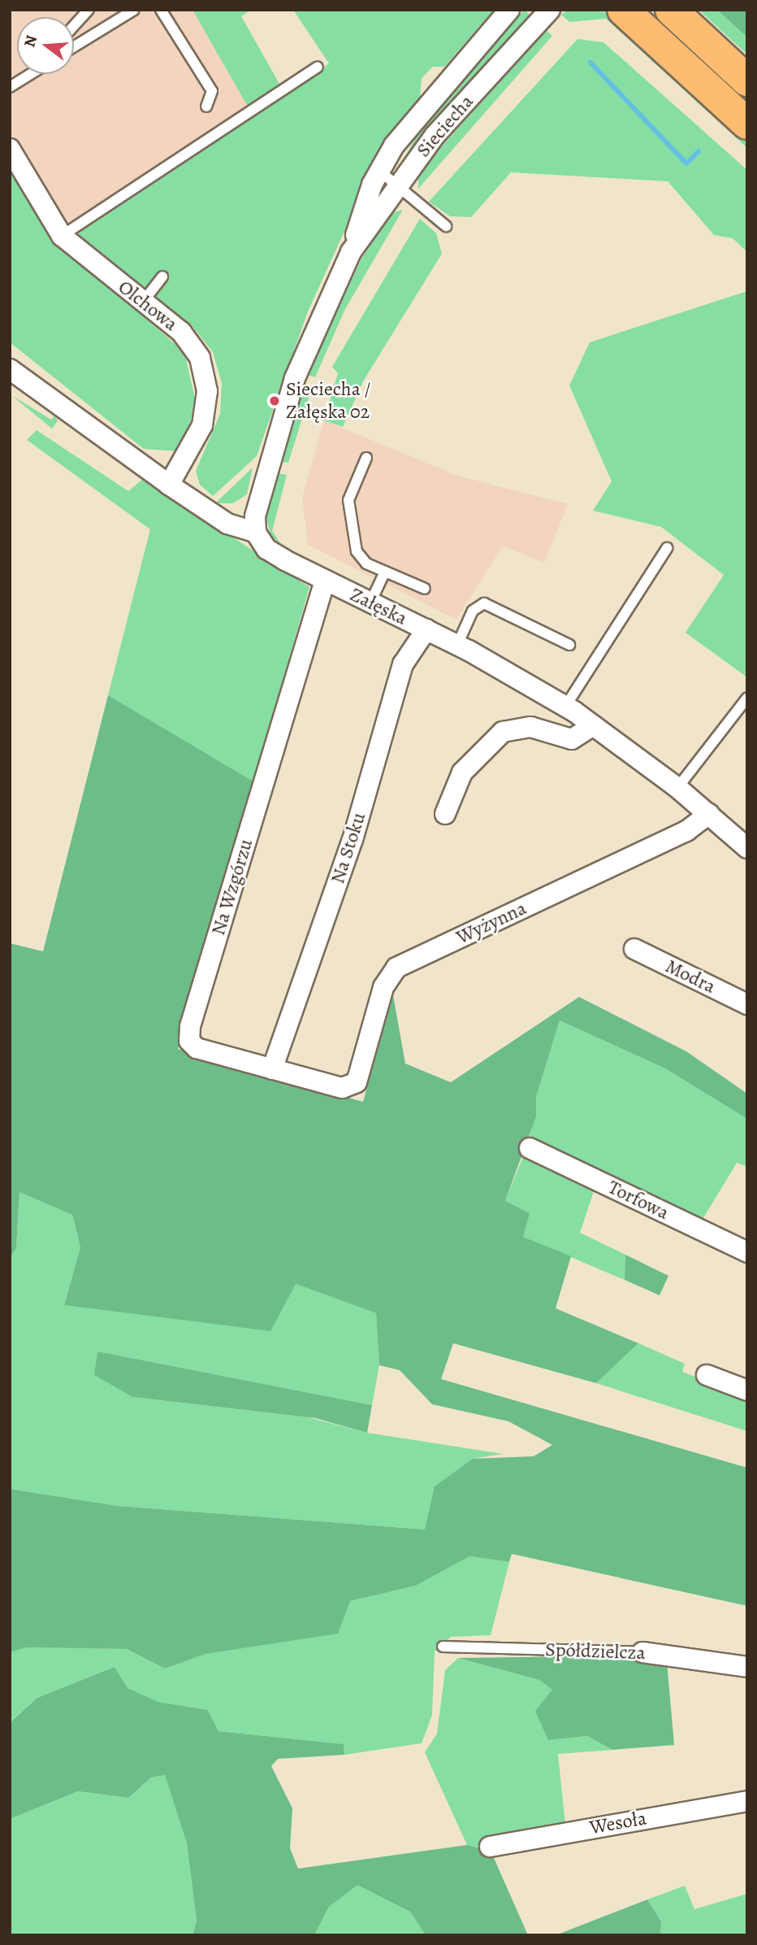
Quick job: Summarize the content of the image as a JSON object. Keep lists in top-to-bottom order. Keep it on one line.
{"streets":{"street":["Sieciecha","Olchowa","Załęska","Na Stoku","Na Wzgórzu","Wyżynna","Modra","Torfowa","Spółdzielcza","Wesoła"]},"crossings":[["Sieciecha","Załęska"],["Załęska","Na Stoku"],["Załęska","Na Wzgórzu"],["Załęska","Wyżynna"],["Na Stoku","Na Wzgórzu"],["Na Wzgórzu","Wyżynna"]],"places":["Sieciecha / Załęska 02"],"north":"left"}
